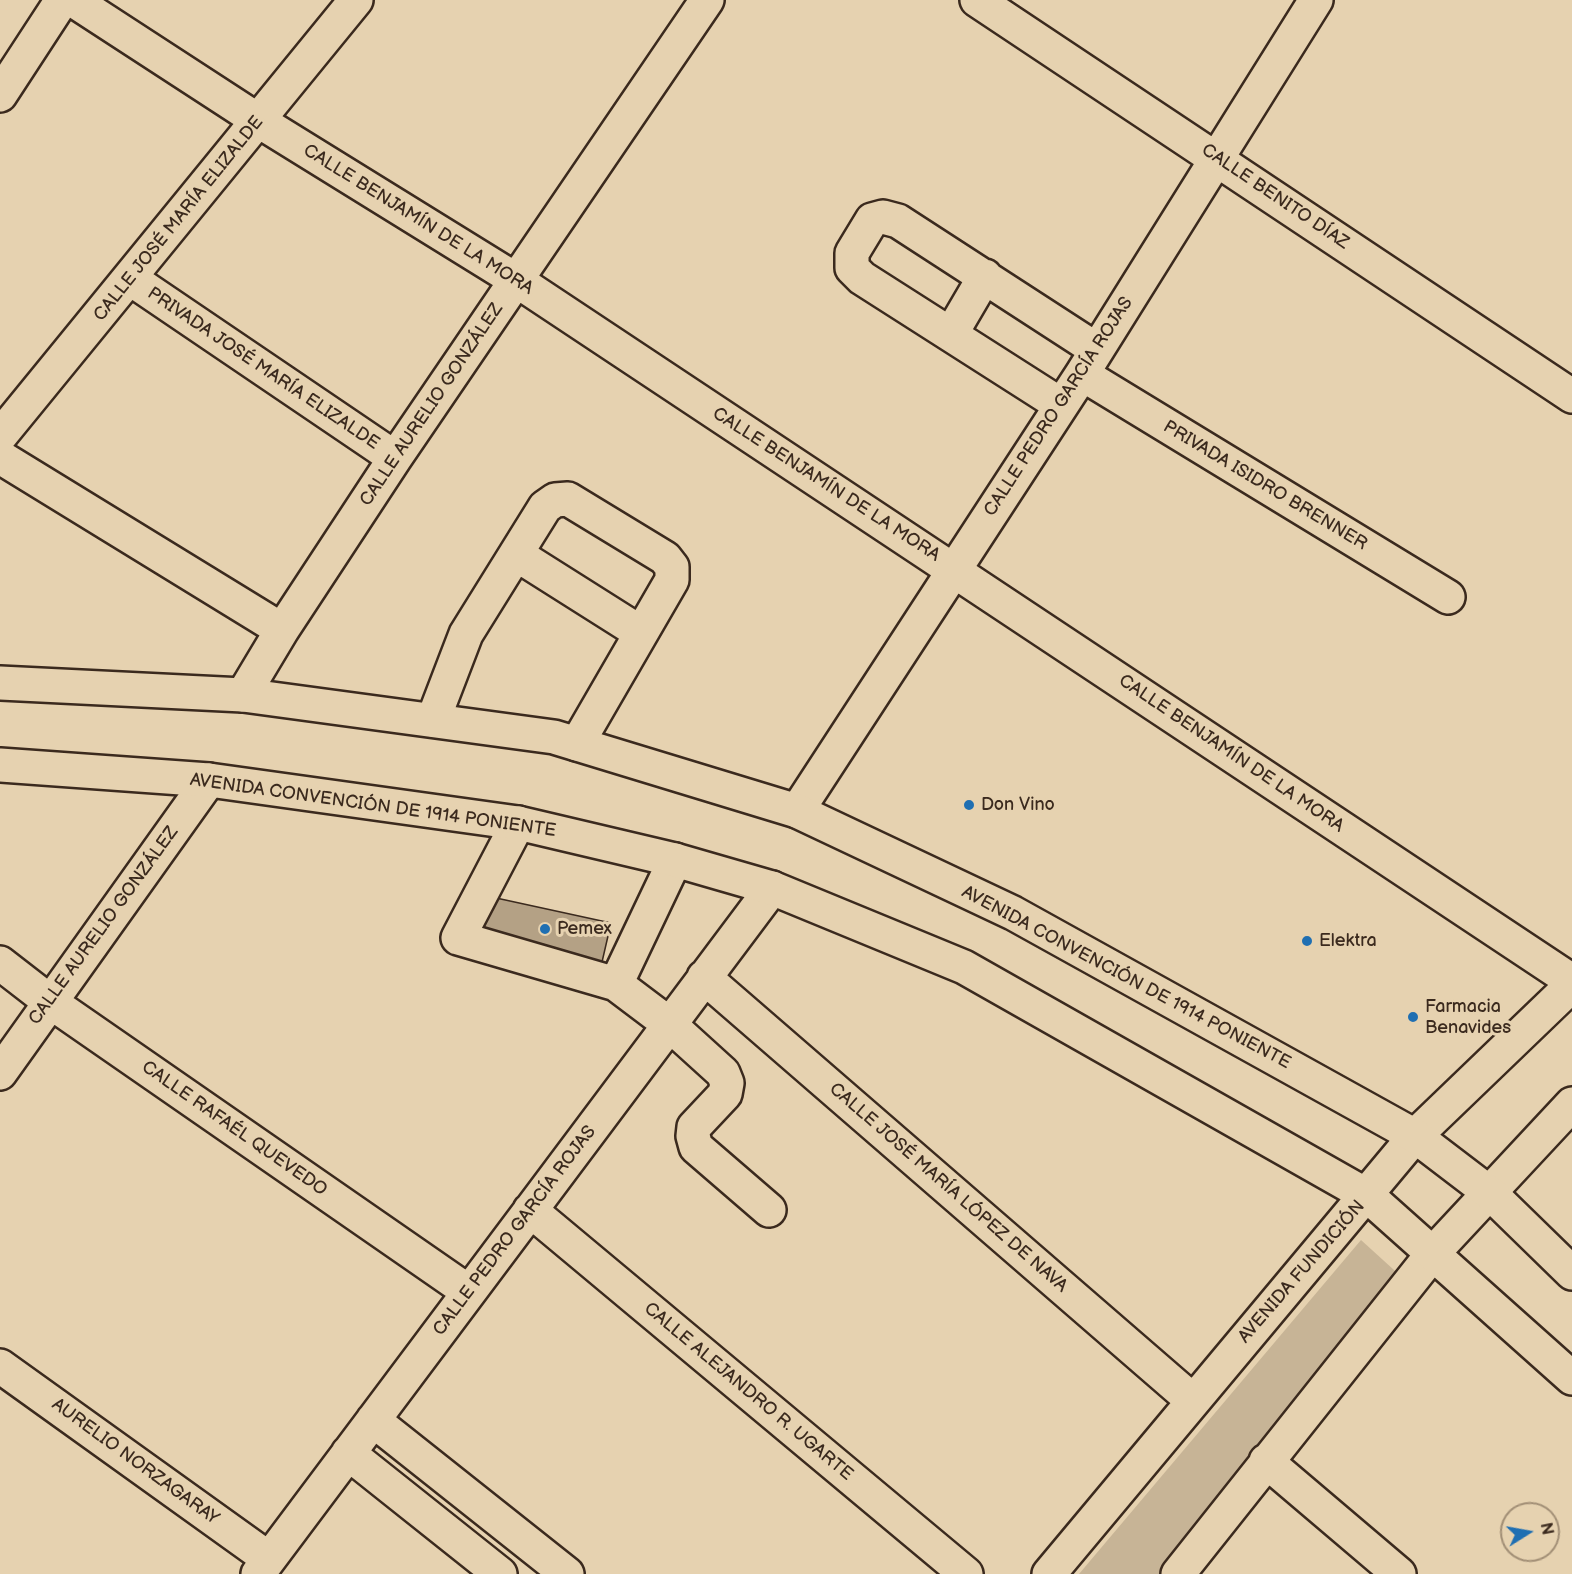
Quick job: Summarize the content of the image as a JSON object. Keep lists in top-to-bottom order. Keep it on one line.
{"streets":{"street":["CALLE BENITO DÍAZ","CALLE JOSÉ MARÍA ELIZALDE","CALLE BENJAMÍN DE LA MORA","PRIVADA JOSÉ MARÍA ELIZALDE","CALLE AURELIO GONZÁLEZ","CALLE PEDRO GARCÍA ROJAS","PRIVADA ISIDRO BRENNER","AVENIDA CONVENCIÓN DE 1914 PONIENTE","CALLE RAFAÉL QUEVEDO","CALLE JOSÉ MARÍA LÓPEZ DE NAVA","AVENIDA FUNDICIÓN","CALLE ALEJANDRO R. UGARTE","AURELIO NORZAGARAY"]},"crossings":[["CALLE BENITO DÍAZ","CALLE PEDRO GARCÍA ROJAS"],["CALLE JOSÉ MARÍA ELIZALDE","CALLE BENJAMÍN DE LA MORA"],["CALLE JOSÉ MARÍA ELIZALDE","PRIVADA JOSÉ MARÍA ELIZALDE"],["CALLE BENJAMÍN DE LA MORA","CALLE AURELIO GONZÁLEZ"],["CALLE BENJAMÍN DE LA MORA","CALLE PEDRO GARCÍA ROJAS"],["PRIVADA JOSÉ MARÍA ELIZALDE","CALLE AURELIO GONZÁLEZ"],["CALLE AURELIO GONZÁLEZ","AVENIDA CONVENCIÓN DE 1914 PONIENTE"],["CALLE AURELIO GONZÁLEZ","CALLE RAFAÉL QUEVEDO"],["CALLE PEDRO GARCÍA ROJAS","PRIVADA ISIDRO BRENNER"],["CALLE PEDRO GARCÍA ROJAS","AVENIDA CONVENCIÓN DE 1914 PONIENTE"],["CALLE PEDRO GARCÍA ROJAS","CALLE RAFAÉL QUEVEDO"],["CALLE PEDRO GARCÍA ROJAS","CALLE JOSÉ MARÍA LÓPEZ DE NAVA"],["CALLE PEDRO GARCÍA ROJAS","CALLE ALEJANDRO R. UGARTE"],["CALLE PEDRO GARCÍA ROJAS","AURELIO NORZAGARAY"],["AVENIDA CONVENCIÓN DE 1914 PONIENTE","AVENIDA FUNDICIÓN"],["CALLE JOSÉ MARÍA LÓPEZ DE NAVA","AVENIDA FUNDICIÓN"]],"places":["Don Vino","Pemex","Elektra","Farmacia Benavides"],"north":"right"}
